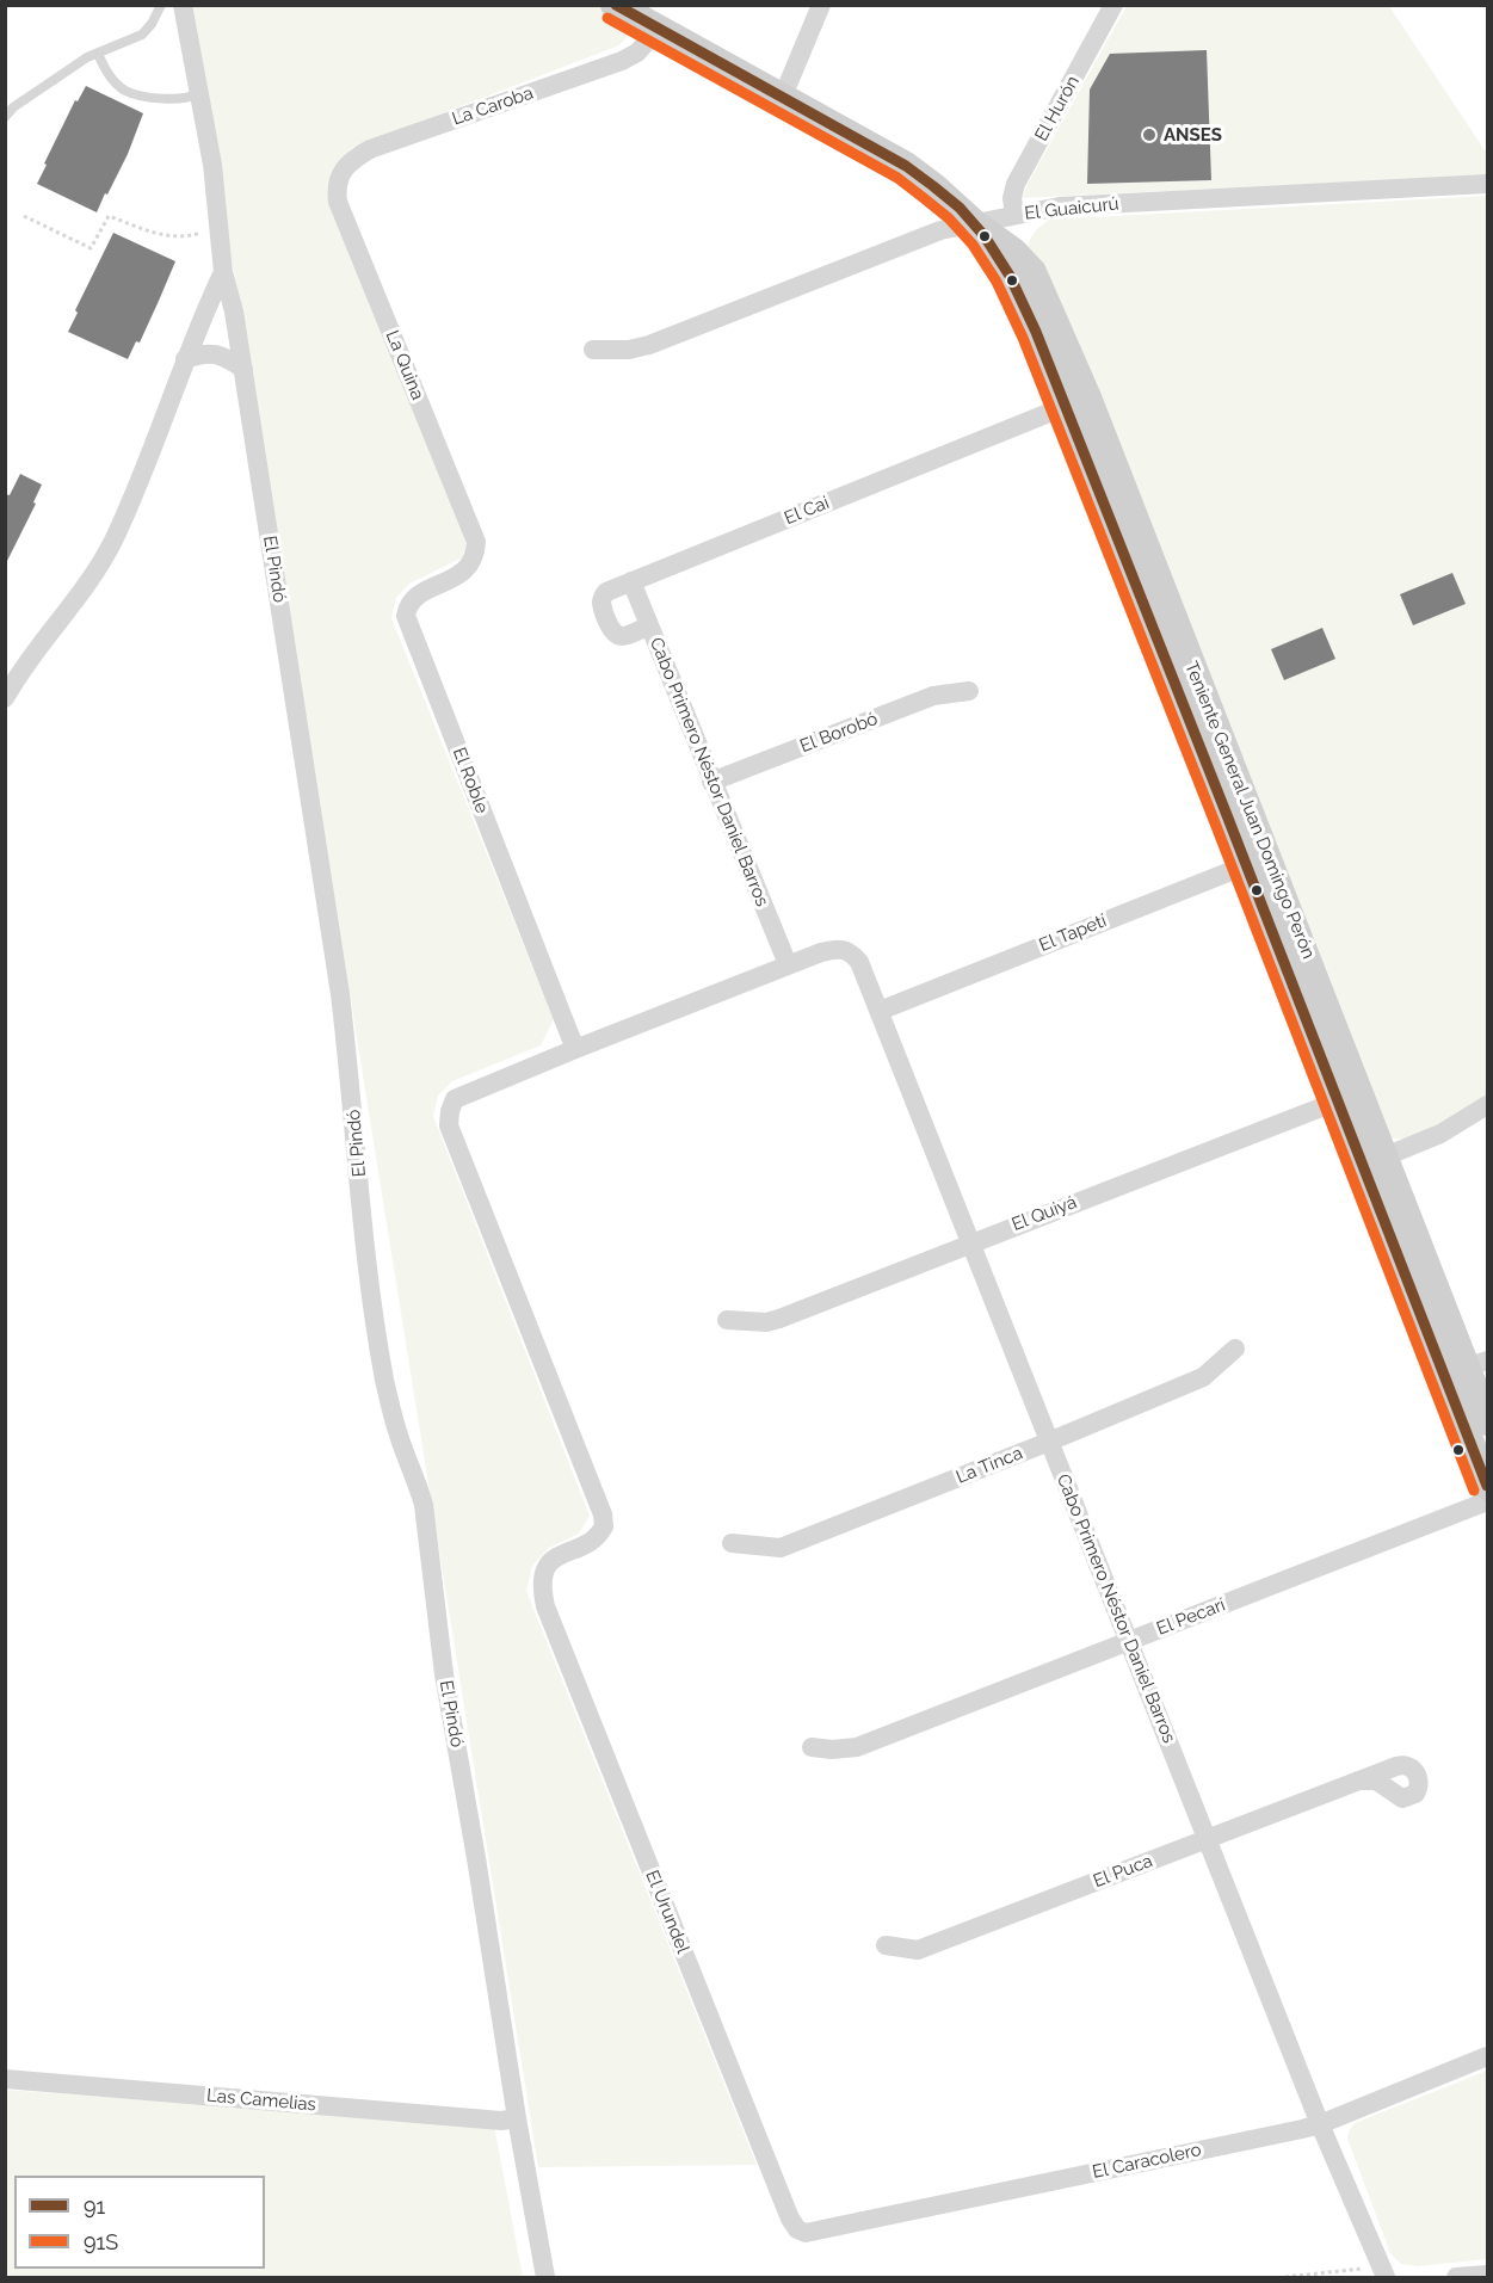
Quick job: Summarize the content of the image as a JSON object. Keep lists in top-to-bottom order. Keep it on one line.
{"streets":{"main road":["Teniente General Juan Domingo Perón"],"street":["La Caroba","El Hurón","El Guaicurú","La Quina","El Cai","El Pindó","El Borobó","Cabo Primero Néstor Daniel Barros","El Roble","El Tapetí","El Quiyá","La Tinca","El Pecarí","El Puca","El Urundel","Las Camelias","El Caracolero"]},"crossings":[["La Caroba","La Quina"],["La Caroba","Teniente General Juan Domingo Perón"],["El Hurón","El Guaicurú"],["El Guaicurú","Teniente General Juan Domingo Perón"],["La Quina","El Roble"],["El Cai","Cabo Primero Néstor Daniel Barros"],["El Cai","Teniente General Juan Domingo Perón"],["El Pindó","Las Camelias"],["El Borobó","Cabo Primero Néstor Daniel Barros"],["Cabo Primero Néstor Daniel Barros","El Tapetí"],["Cabo Primero Néstor Daniel Barros","El Quiyá"],["Cabo Primero Néstor Daniel Barros","La Tinca"],["Cabo Primero Néstor Daniel Barros","El Pecarí"],["Cabo Primero Néstor Daniel Barros","El Puca"],["Cabo Primero Néstor Daniel Barros","El Caracolero"],["El Roble","El Urundel"],["Teniente General Juan Domingo Perón","El Tapetí"],["Teniente General Juan Domingo Perón","El Quiyá"],["El Urundel","El Caracolero"]],"places":["ANSES"],"lines":["transit line 91","transit line 91S"],"legend":["91","91S"]}
